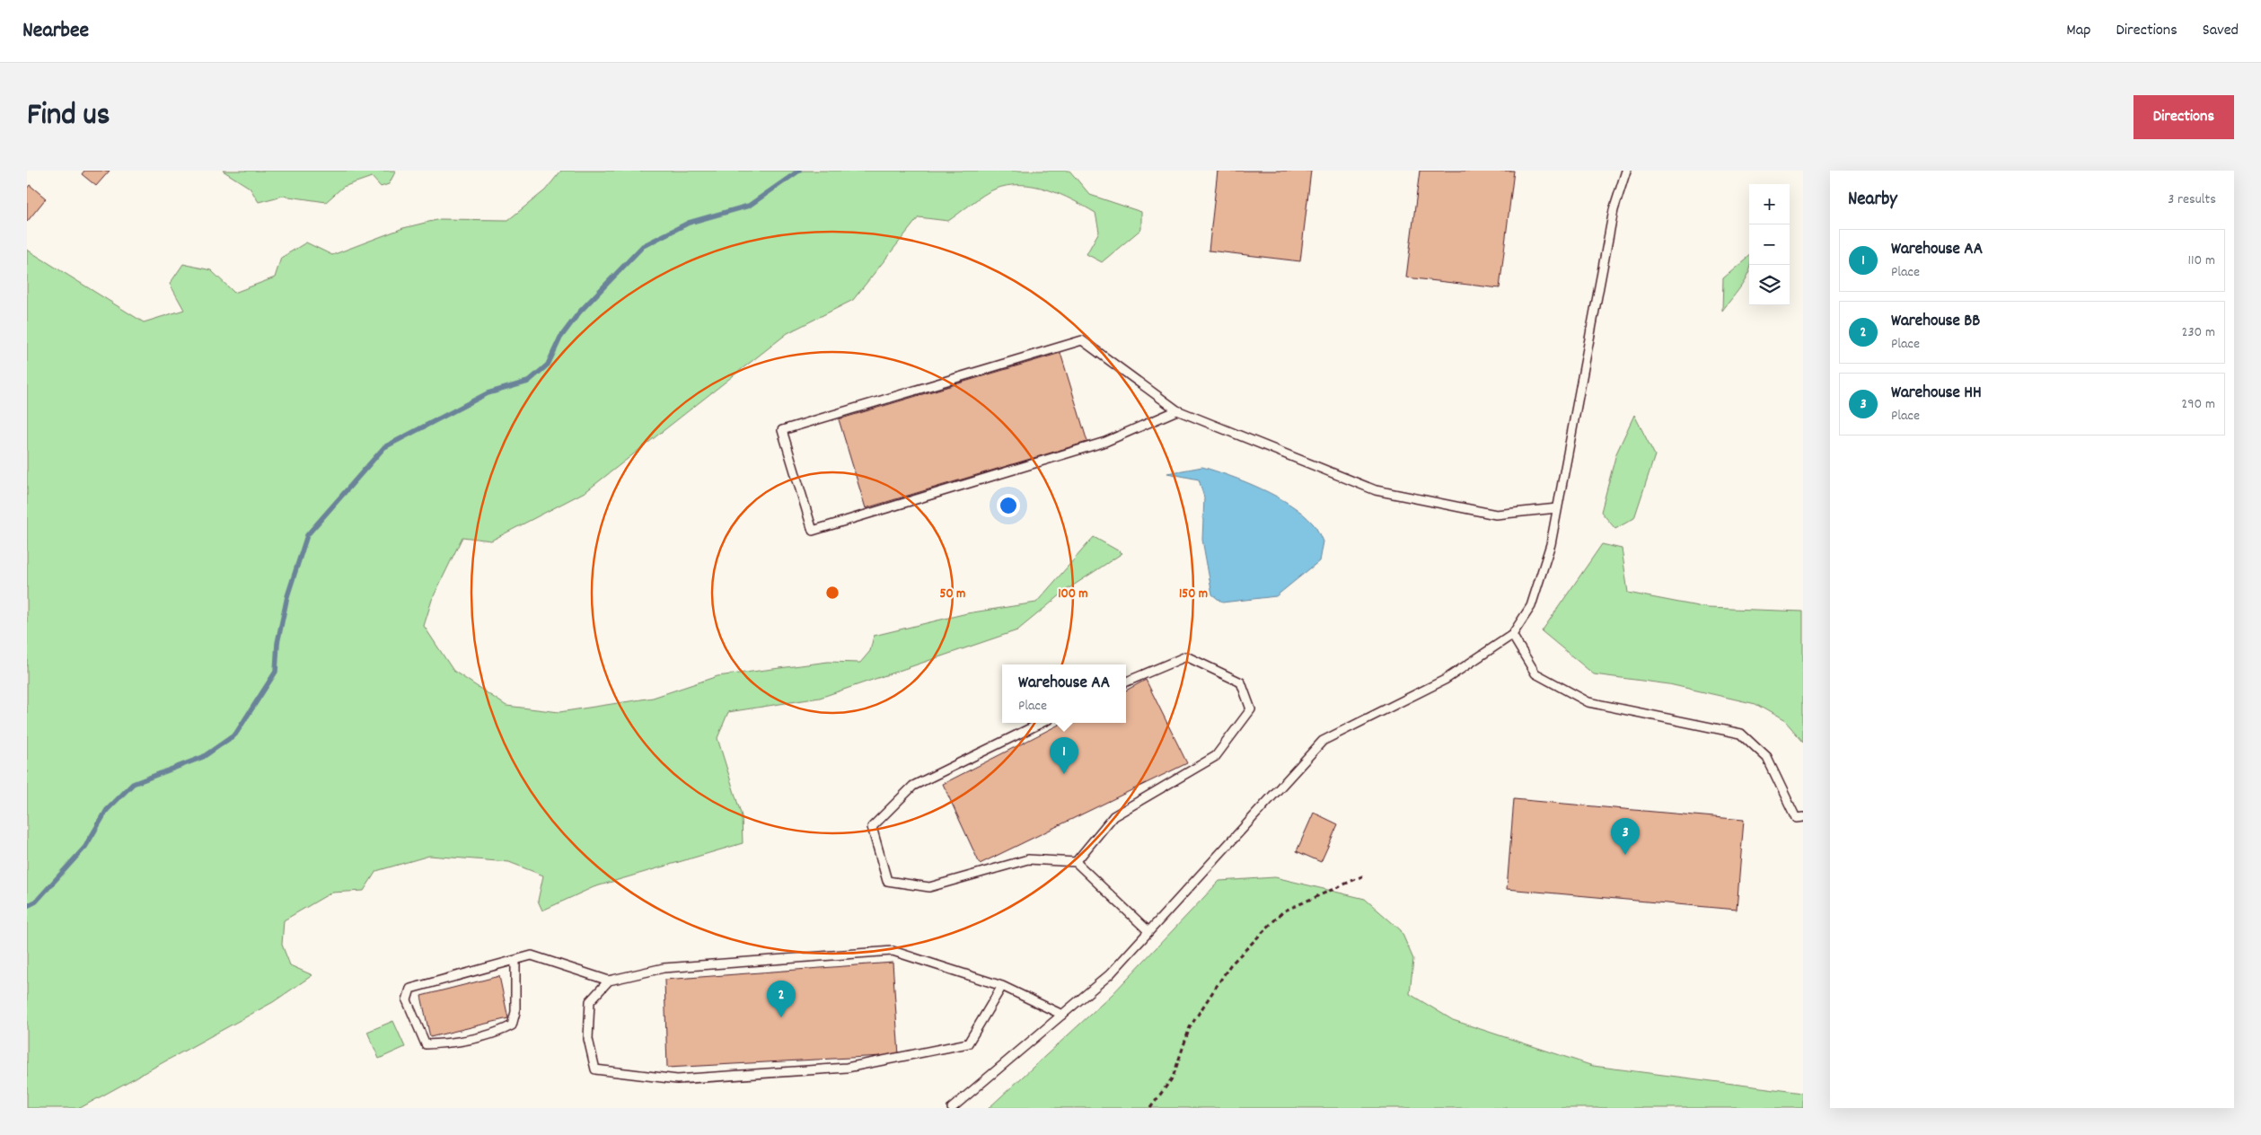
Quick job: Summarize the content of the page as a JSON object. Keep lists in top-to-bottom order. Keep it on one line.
{"page":{"header":"Nearbee","nav":["Map","Directions","Saved"],"title":"Find us","buttons":"Directions","heading":["Nearby","3 results"],"map_buttons":["+","−"],"list":[{"mark":"1","name":"Warehouse AA","note":"Place","value":"110 m"},{"mark":"2","name":"Warehouse BB","note":"Place","value":"230 m"},{"mark":"3","name":"Warehouse HH","note":"Place","value":"290 m"}],"popup":["Warehouse AA","Place"],"pins":["1","3","2"]},"rings":["50 m","100 m","150 m"]}
